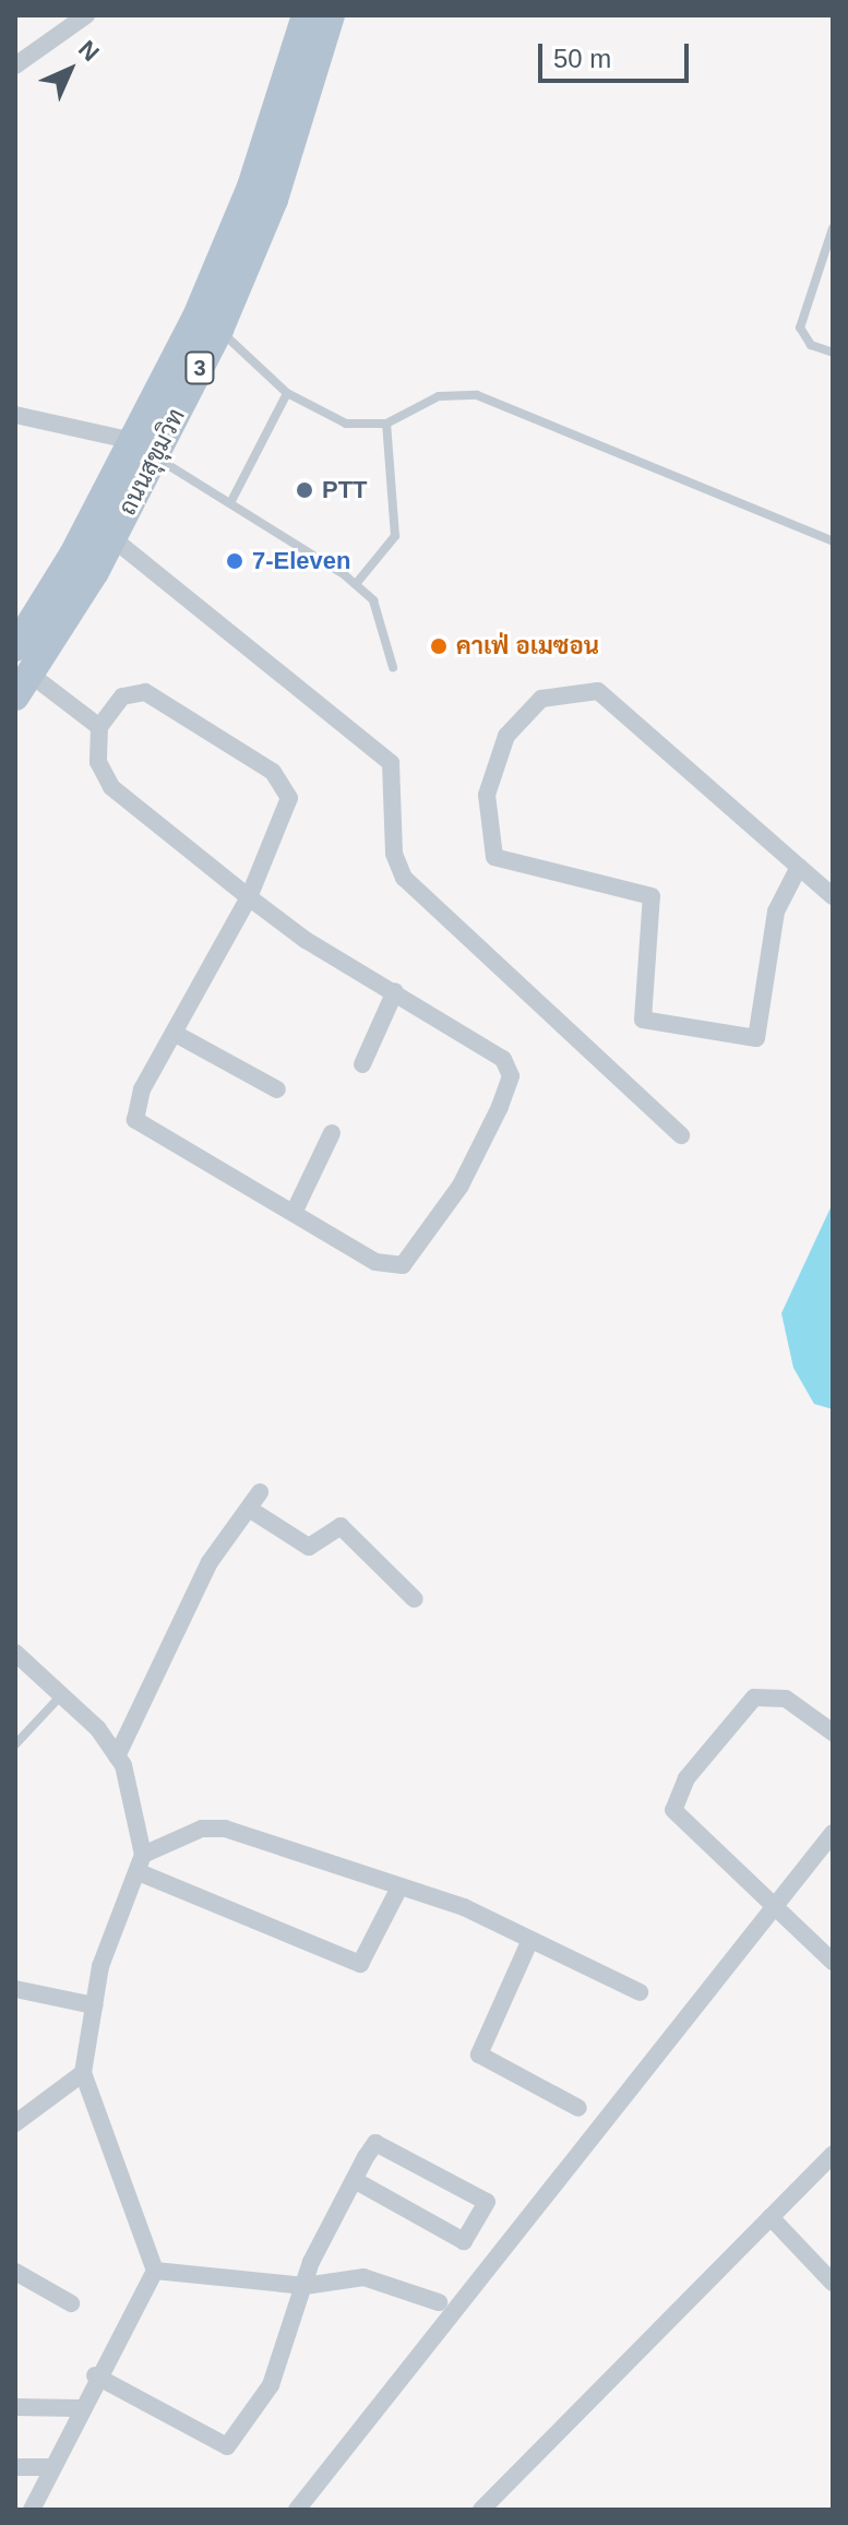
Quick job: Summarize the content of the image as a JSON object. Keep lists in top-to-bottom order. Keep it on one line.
{"streets":{"main road":["3","ถนนสุขุมวิท"]},"places":["PTT","7-Eleven","คาเฟ่ อเมซอน"],"scale_bar":"50 m","north":"top right"}
